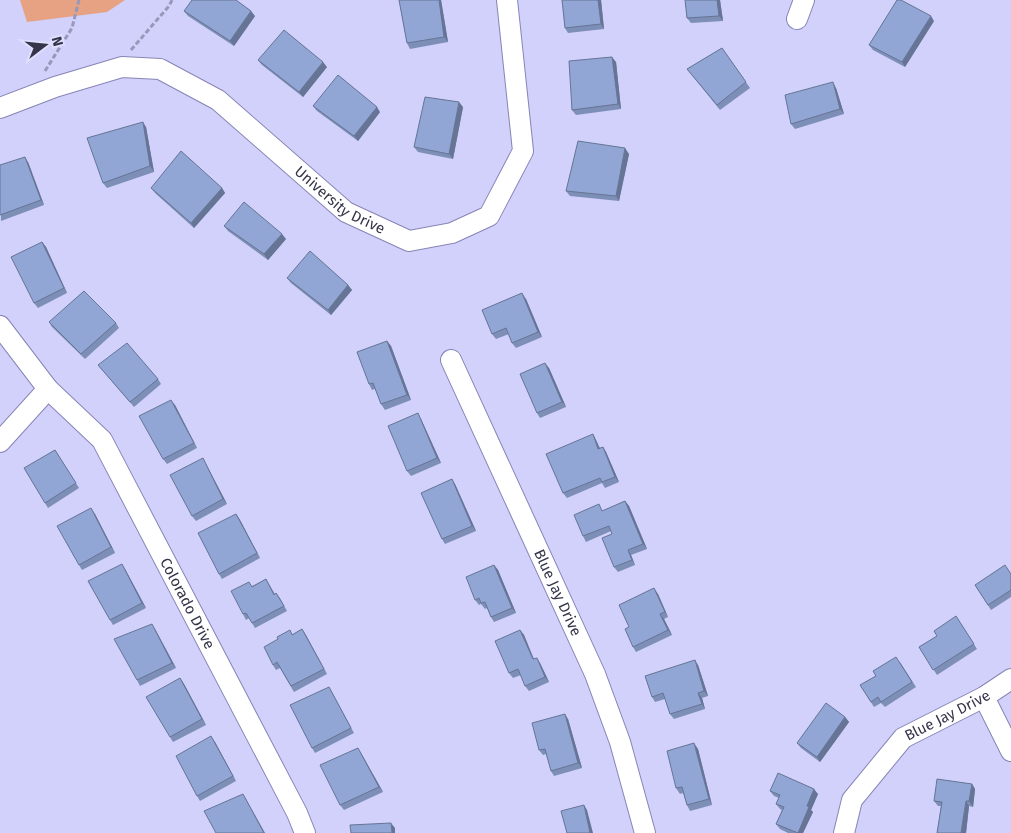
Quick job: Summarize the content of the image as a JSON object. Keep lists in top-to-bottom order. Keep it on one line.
{"streets":{"street":["University Drive","Blue Jay Drive","Colorado Drive"]},"north":"right"}
